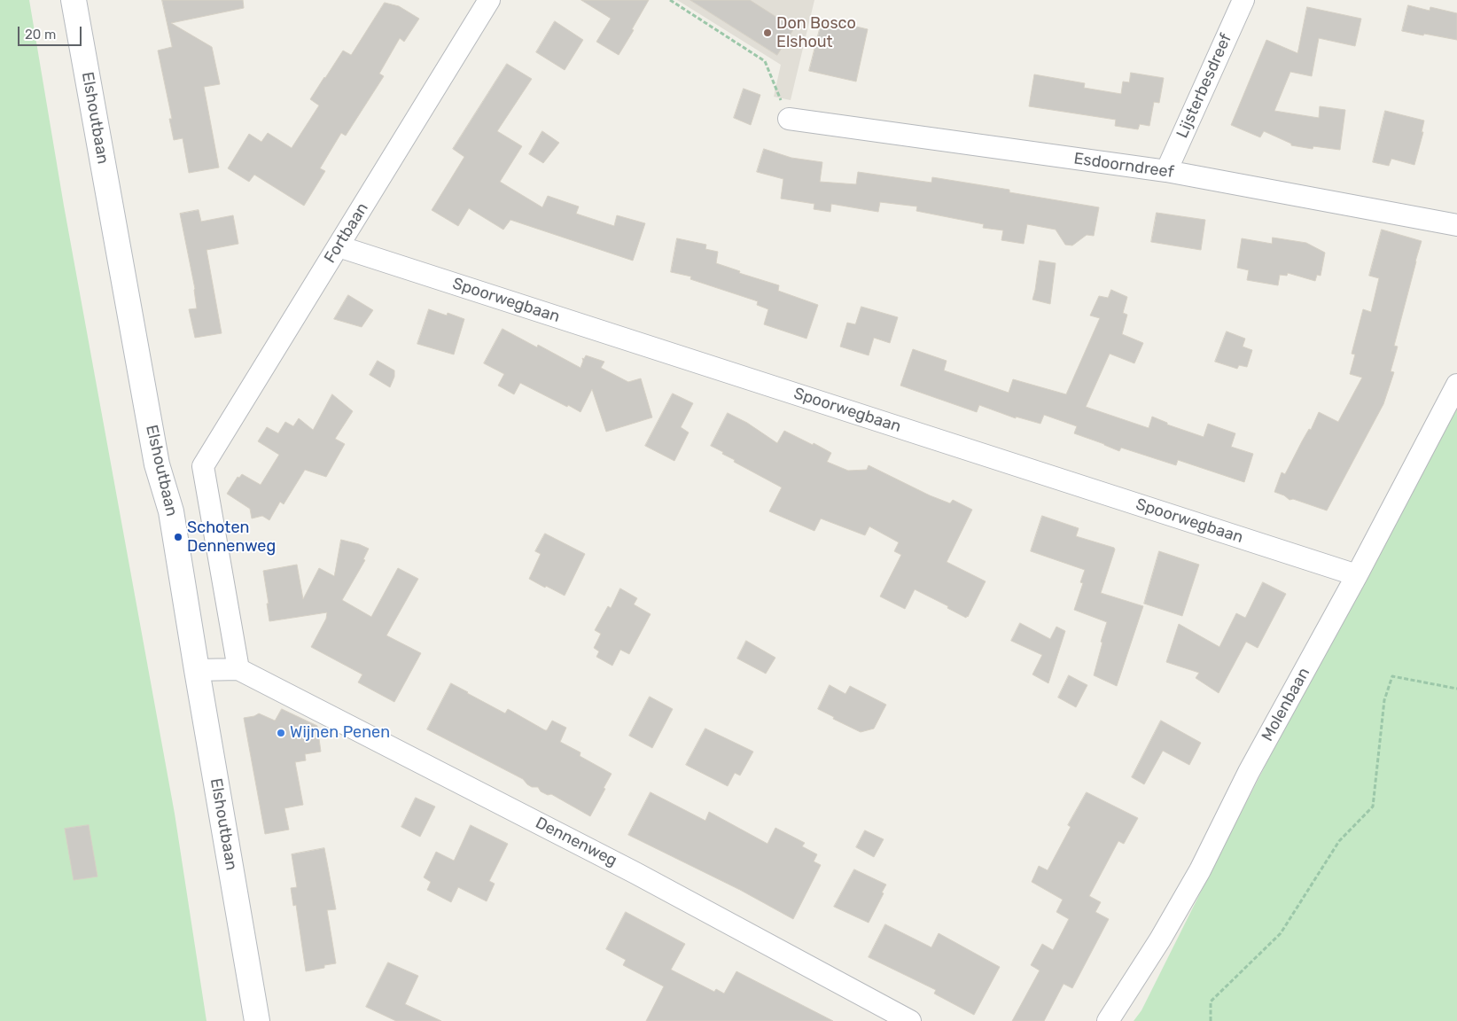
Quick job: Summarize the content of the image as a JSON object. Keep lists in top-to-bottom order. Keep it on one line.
{"streets":{"main road":["Elshoutbaan"],"street":["Lijsterbesdreef","Esdoorndreef","Fortbaan","Spoorwegbaan","Molenbaan","Dennenweg"]},"crossings":[["Lijsterbesdreef","Esdoorndreef"],["Fortbaan","Spoorwegbaan"],["Fortbaan","Dennenweg"],["Spoorwegbaan","Molenbaan"]],"places":["Don Bosco Elshout","Schoten Dennenweg","Wijnen Penen"],"scale_bar":"20 m"}
